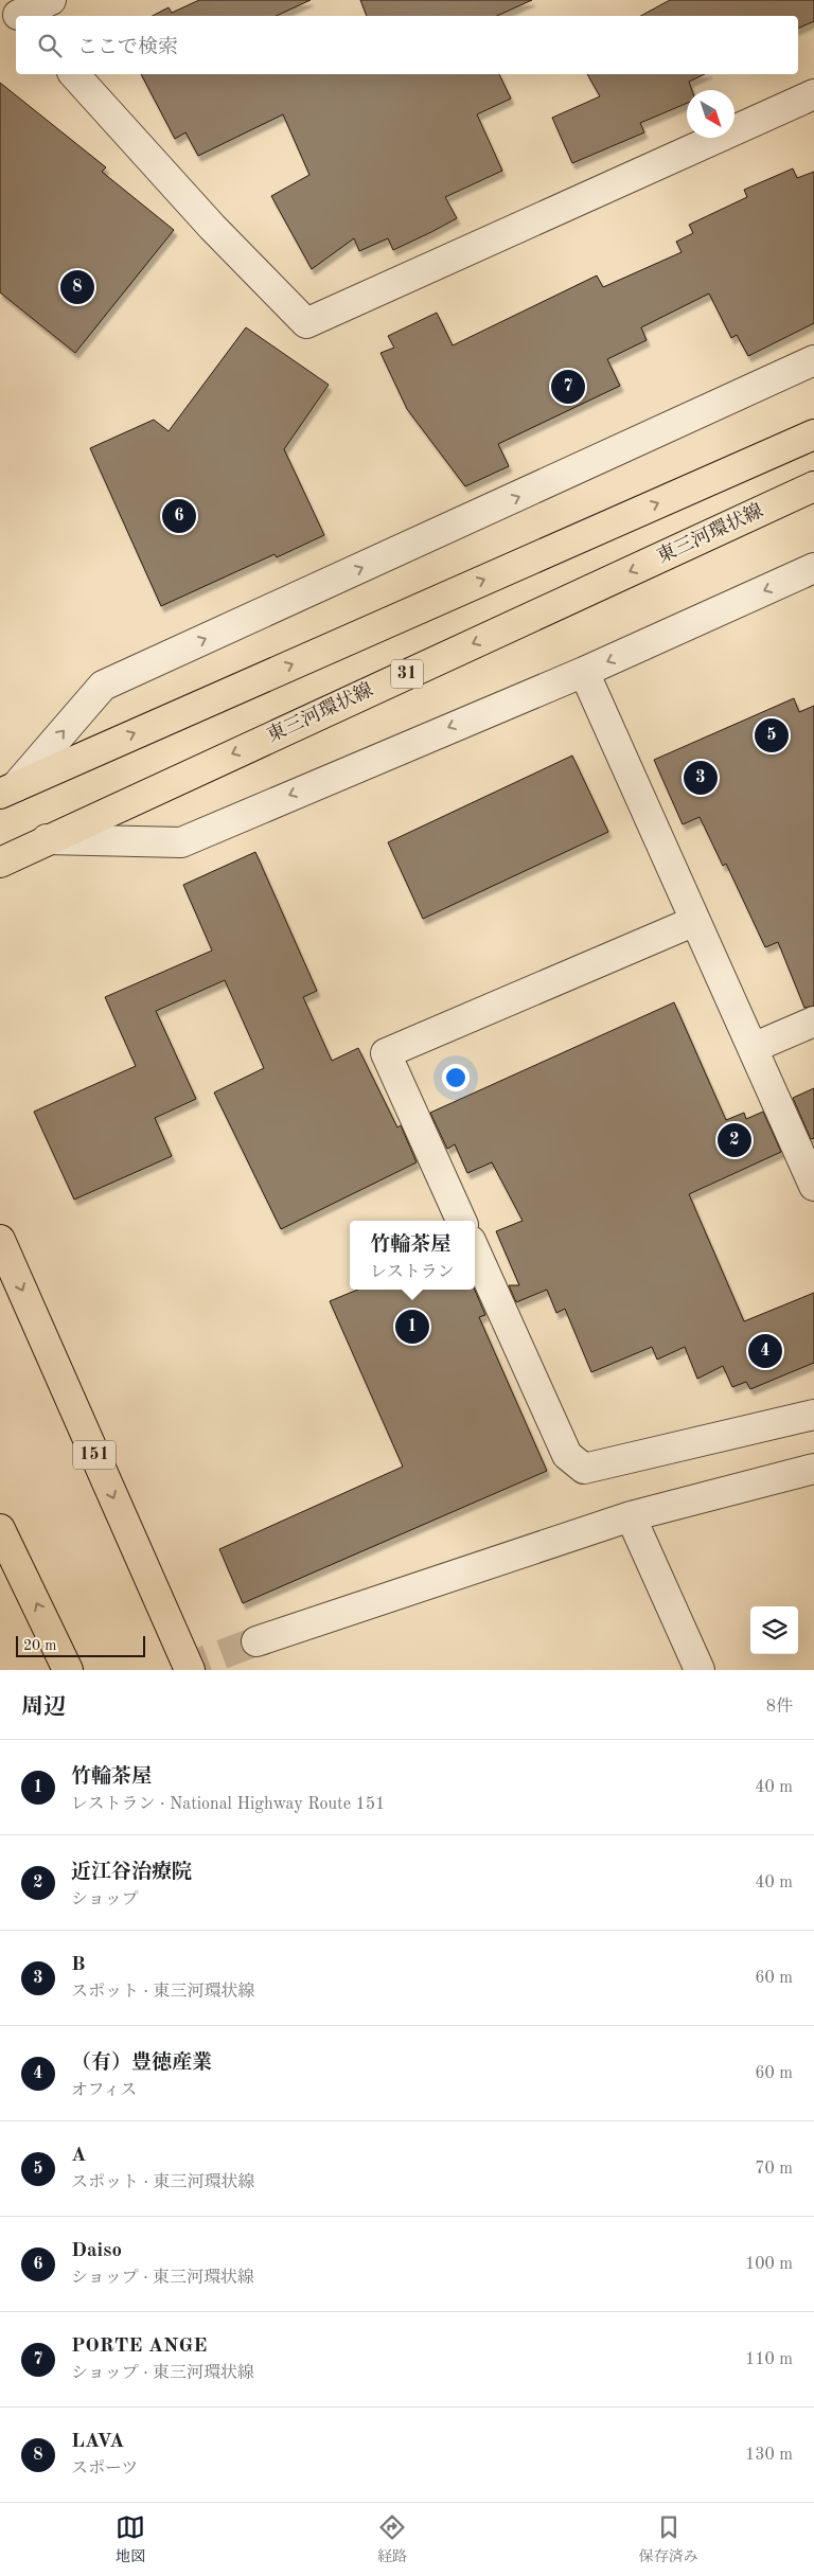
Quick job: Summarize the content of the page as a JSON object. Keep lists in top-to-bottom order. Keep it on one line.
{"streets":{"main road":["東三河環状線","31","151"]},"scale_bar":"20 m","north":"bottom right","page":{"search":"ここで検索","pins":["8","7","6","5","3","2","1","4"],"popup":["竹輪茶屋","レストラン"],"scale":"20 m","heading":["周辺","8件"],"list":[{"mark":"1","name":"竹輪茶屋","note":"レストラン · National Highway Route 151","value":"40 m"},{"mark":"2","name":"近江谷治療院","note":"ショップ","value":"40 m"},{"mark":"3","name":"B","note":"スポット · 東三河環状線","value":"60 m"},{"mark":"4","name":"（有）豊徳産業","note":"オフィス","value":"60 m"},{"mark":"5","name":"A","note":"スポット · 東三河環状線","value":"70 m"},{"mark":"6","name":"Daiso","note":"ショップ · 東三河環状線","value":"100 m"},{"mark":"7","name":"PORTE ANGE","note":"ショップ · 東三河環状線","value":"110 m"},{"mark":"8","name":"LAVA","note":"スポーツ","value":"130 m"}],"nav":["地図","経路","保存済み"]}}
